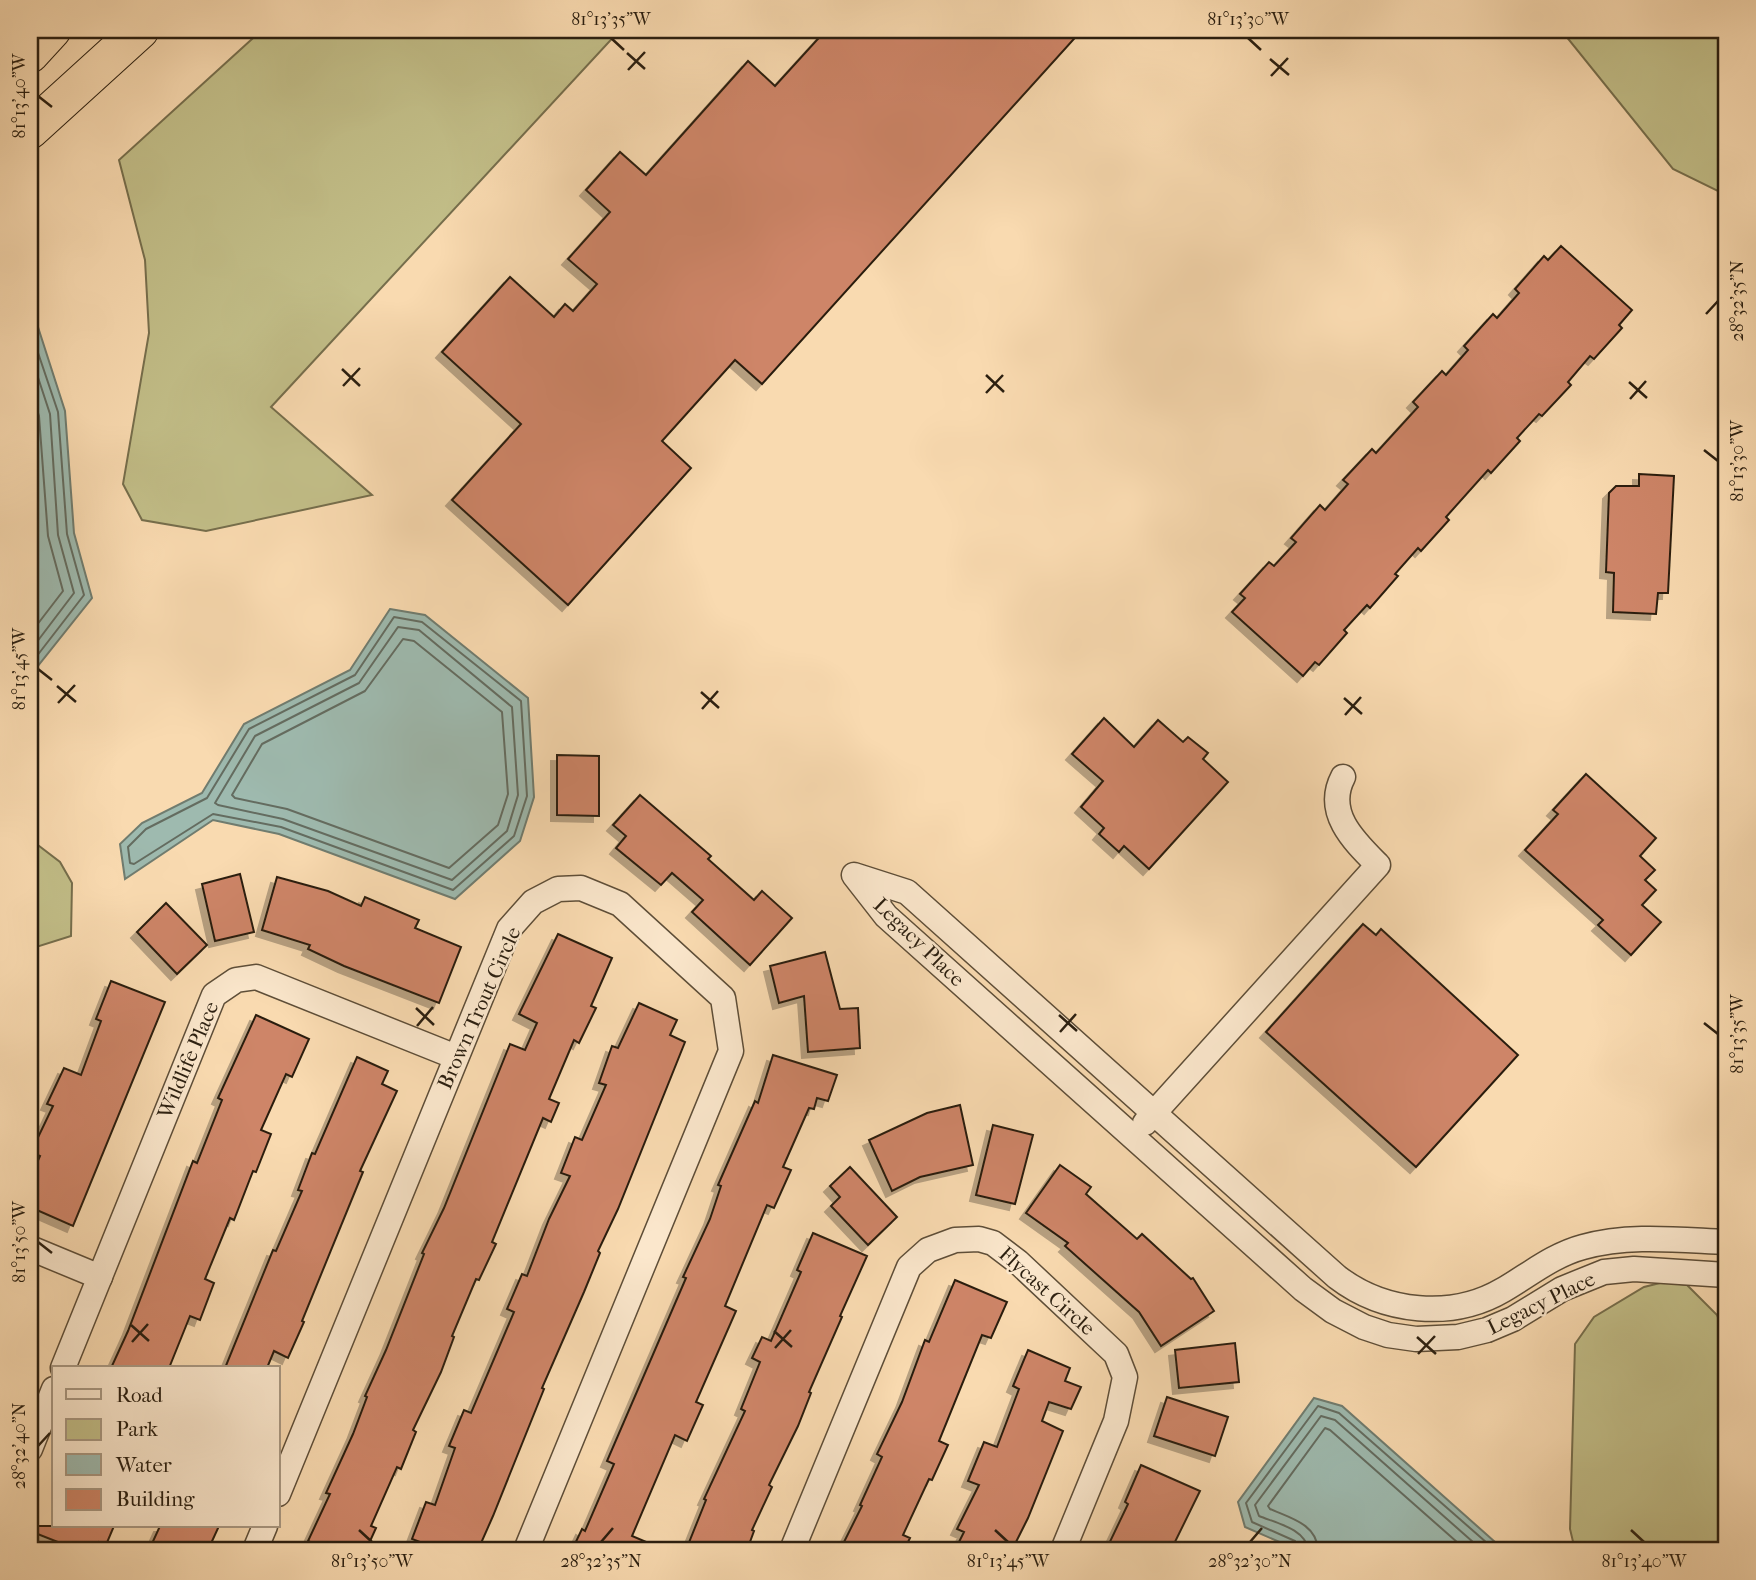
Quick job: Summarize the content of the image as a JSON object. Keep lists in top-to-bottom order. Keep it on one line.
{"streets":{"street":["Legacy Place","Brown Trout Circle","Wildlife Place","Flycast Circle"]},"crossings":[["Brown Trout Circle","Wildlife Place"]],"legend":["Road","Park","Water","Building"],"coordinates":["81°13'35\"W","81°13'30\"W","81°13'40\"W","28°32'35\"N","81°13'45\"W","81°13'50\"W","28°32'40\"N","28°32'30\"N"]}
